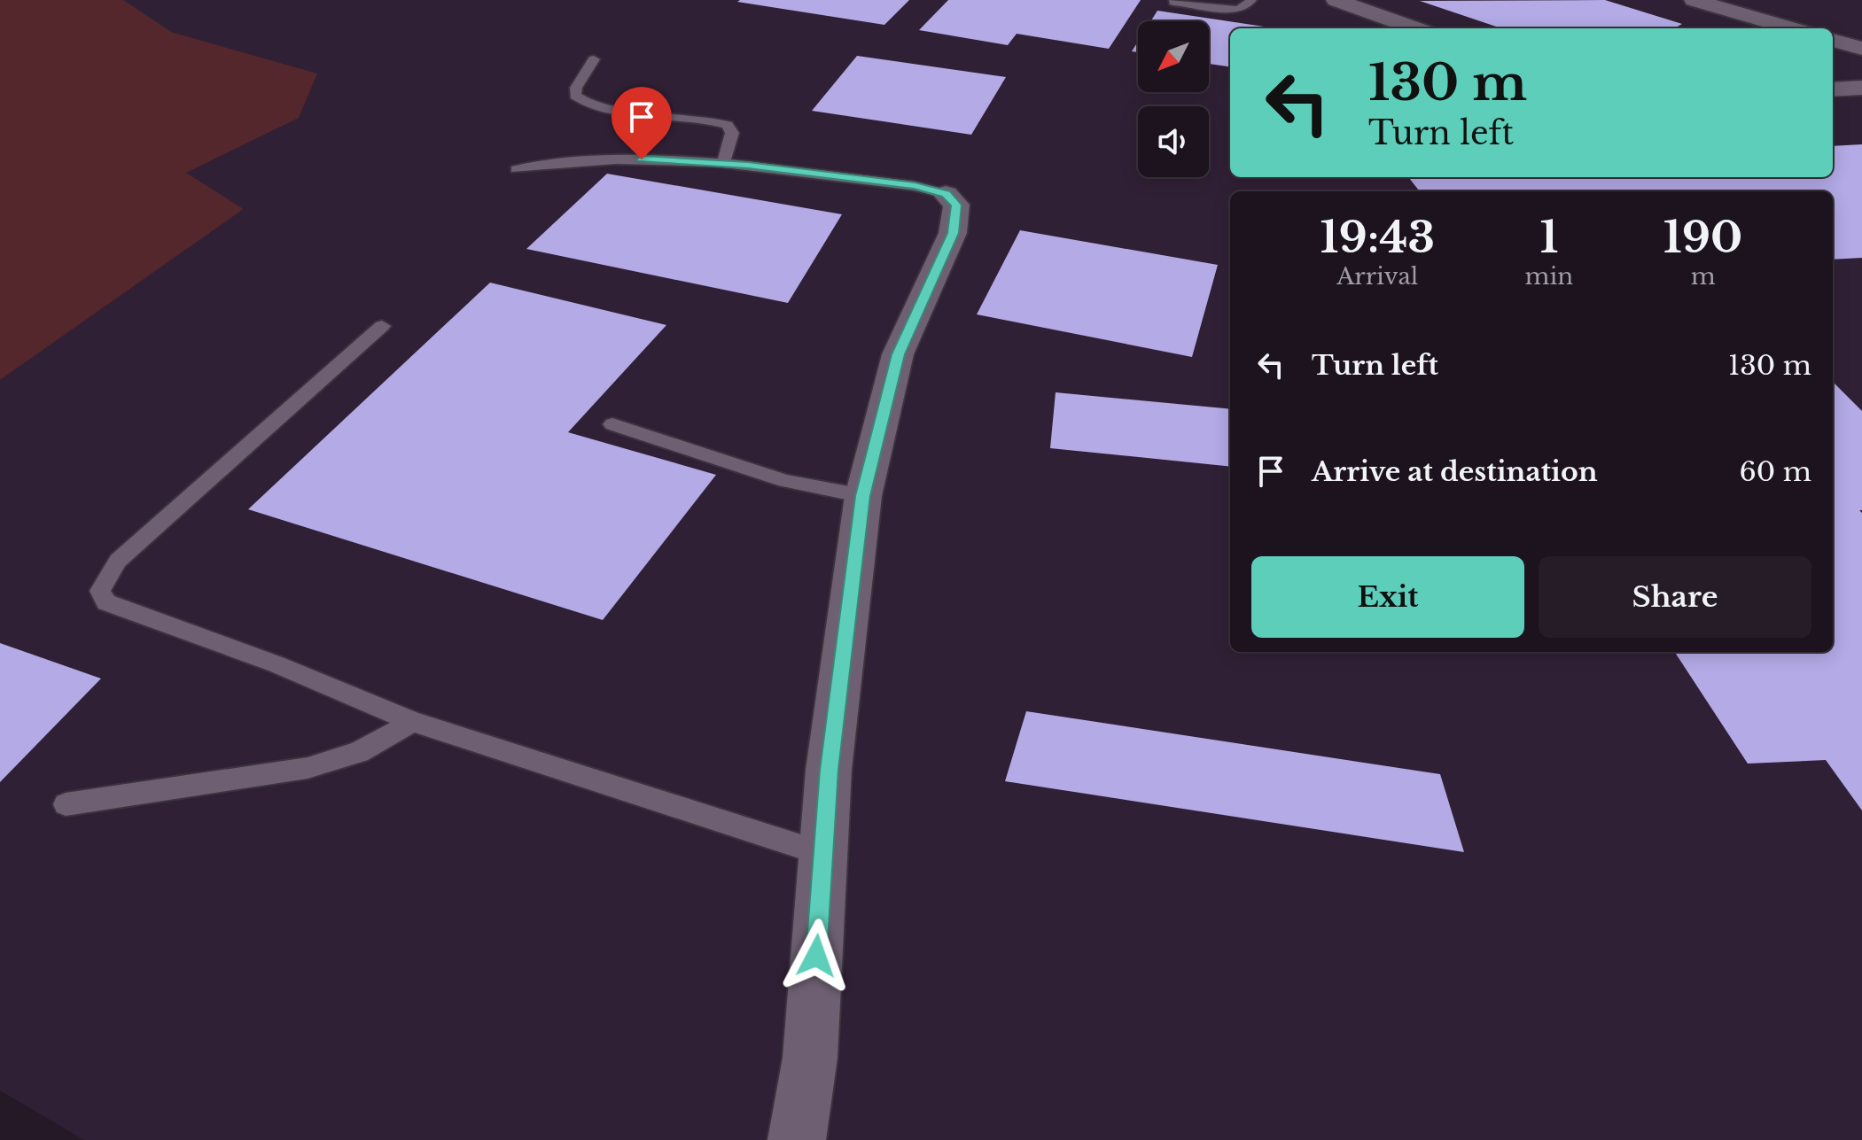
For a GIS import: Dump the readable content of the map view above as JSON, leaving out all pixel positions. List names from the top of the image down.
{
  "north": "bottom left",
  "page": {
    "turn": ["130 m", "Turn left"],
    "eta": [
      "19:43",
      "Arrival",
      "1",
      "min",
      "190",
      "m"
    ],
    "list": [
      {
        "name": "Turn left",
        "value": "130 m"
      },
      {
        "name": "Arrive at destination",
        "value": "60 m"
      }
    ],
    "buttons": ["Exit", "Share"]
  }
}
